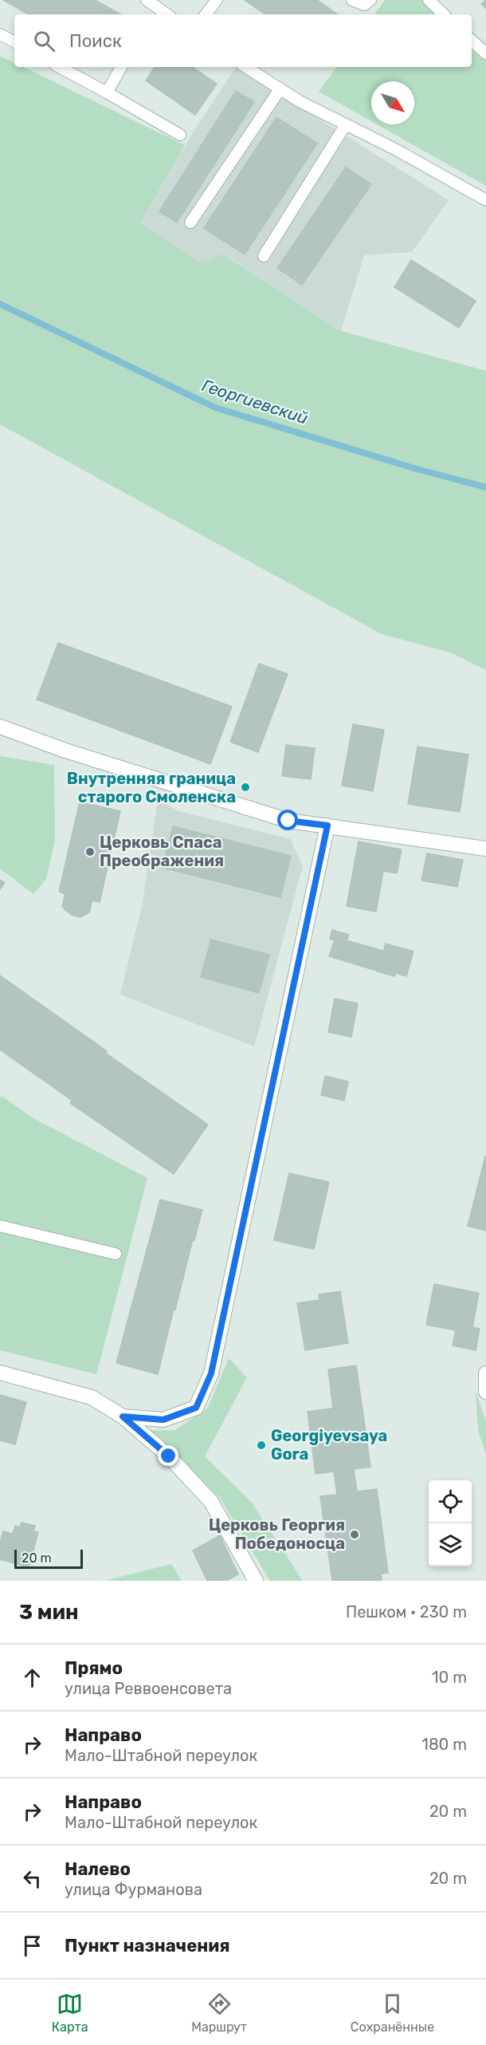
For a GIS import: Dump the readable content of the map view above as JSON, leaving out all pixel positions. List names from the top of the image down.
{
  "water": ["Георгиевский"],
  "places": [
    "Внутренняя граница старого Смоленска",
    "Церковь Спаса Преображения",
    "Georgiyevsaya Gora",
    "Церковь Георгия Победоносца"
  ],
  "scale_bar": "20 m",
  "north": "bottom right",
  "page": {
    "search": "Поиск",
    "scale": "20 m",
    "heading": ["3 мин", "Пешком · 230 m"],
    "list": [
      ["Прямо", "улица Реввоенсовета", "10 m"],
      ["Направо", "Мало-Штабной переулок", "180 m"],
      ["Направо", "Мало-Штабной переулок", "20 m"],
      ["Налево", "улица Фурманова", "20 m"],
      "Пункт назначения"
    ],
    "nav": ["Карта", "Маршрут", "Сохранённые"]
  }
}
